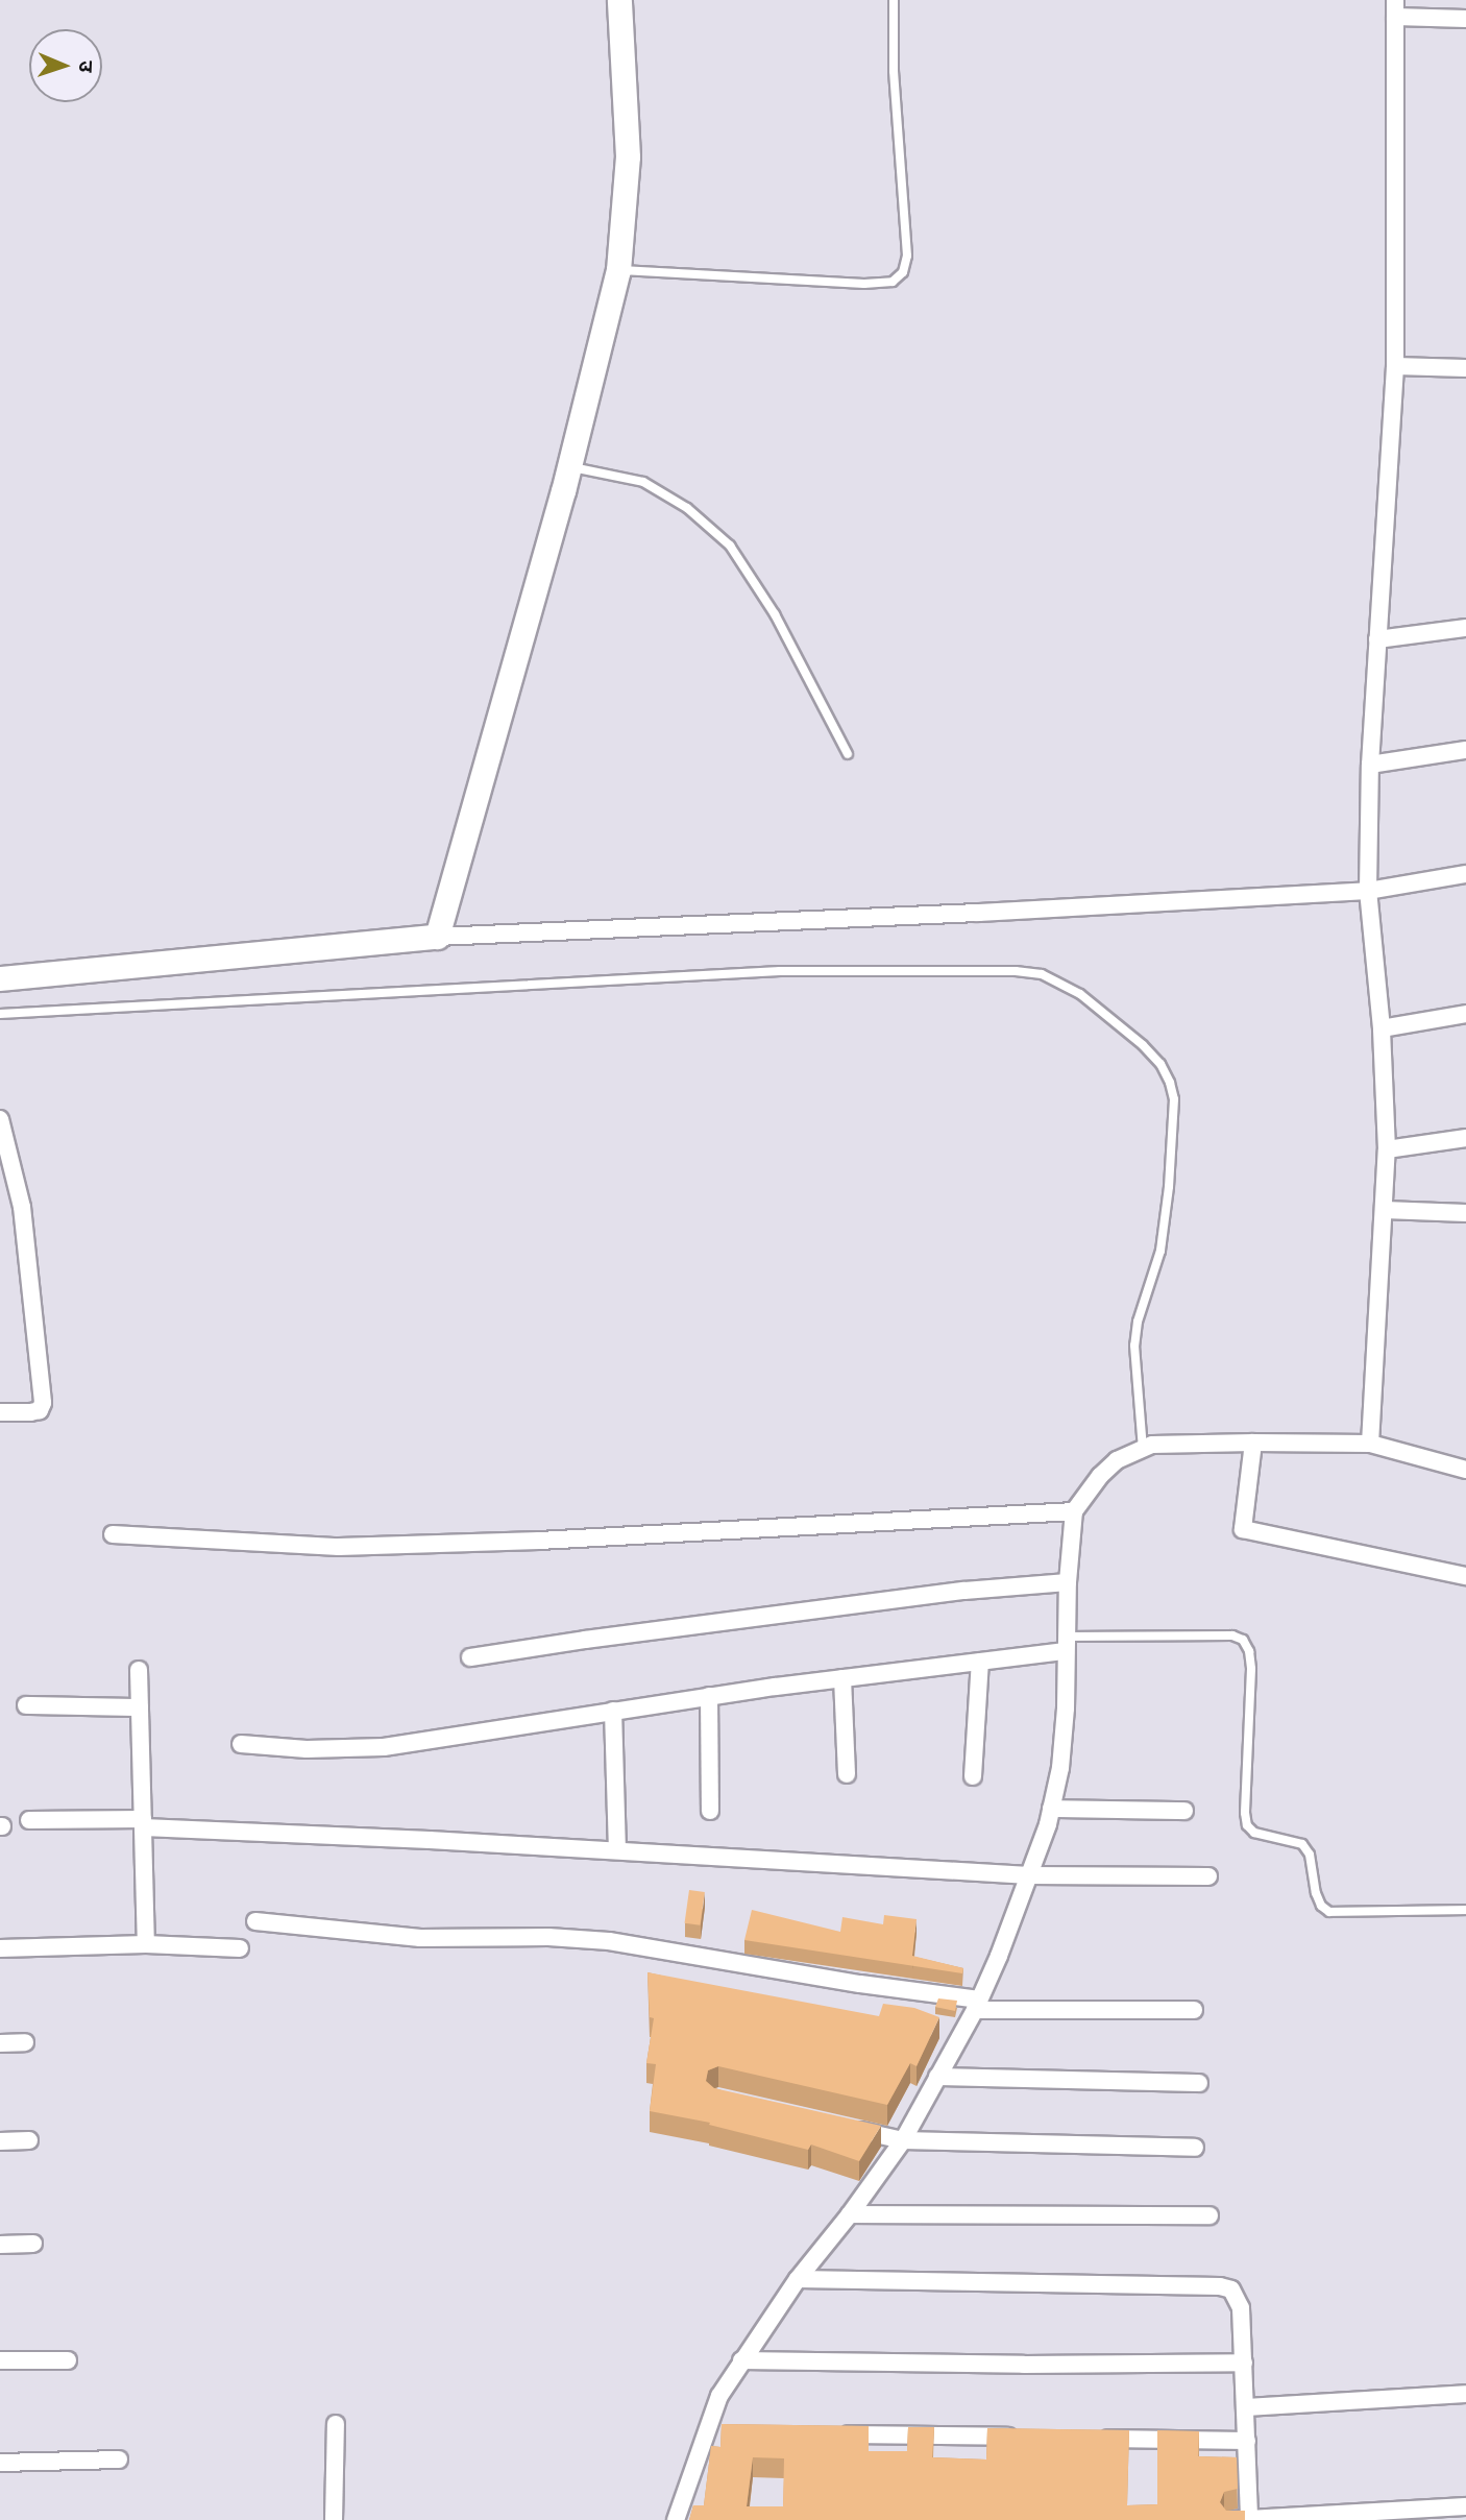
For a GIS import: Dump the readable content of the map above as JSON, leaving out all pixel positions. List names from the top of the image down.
{
  "north": "right"
}
